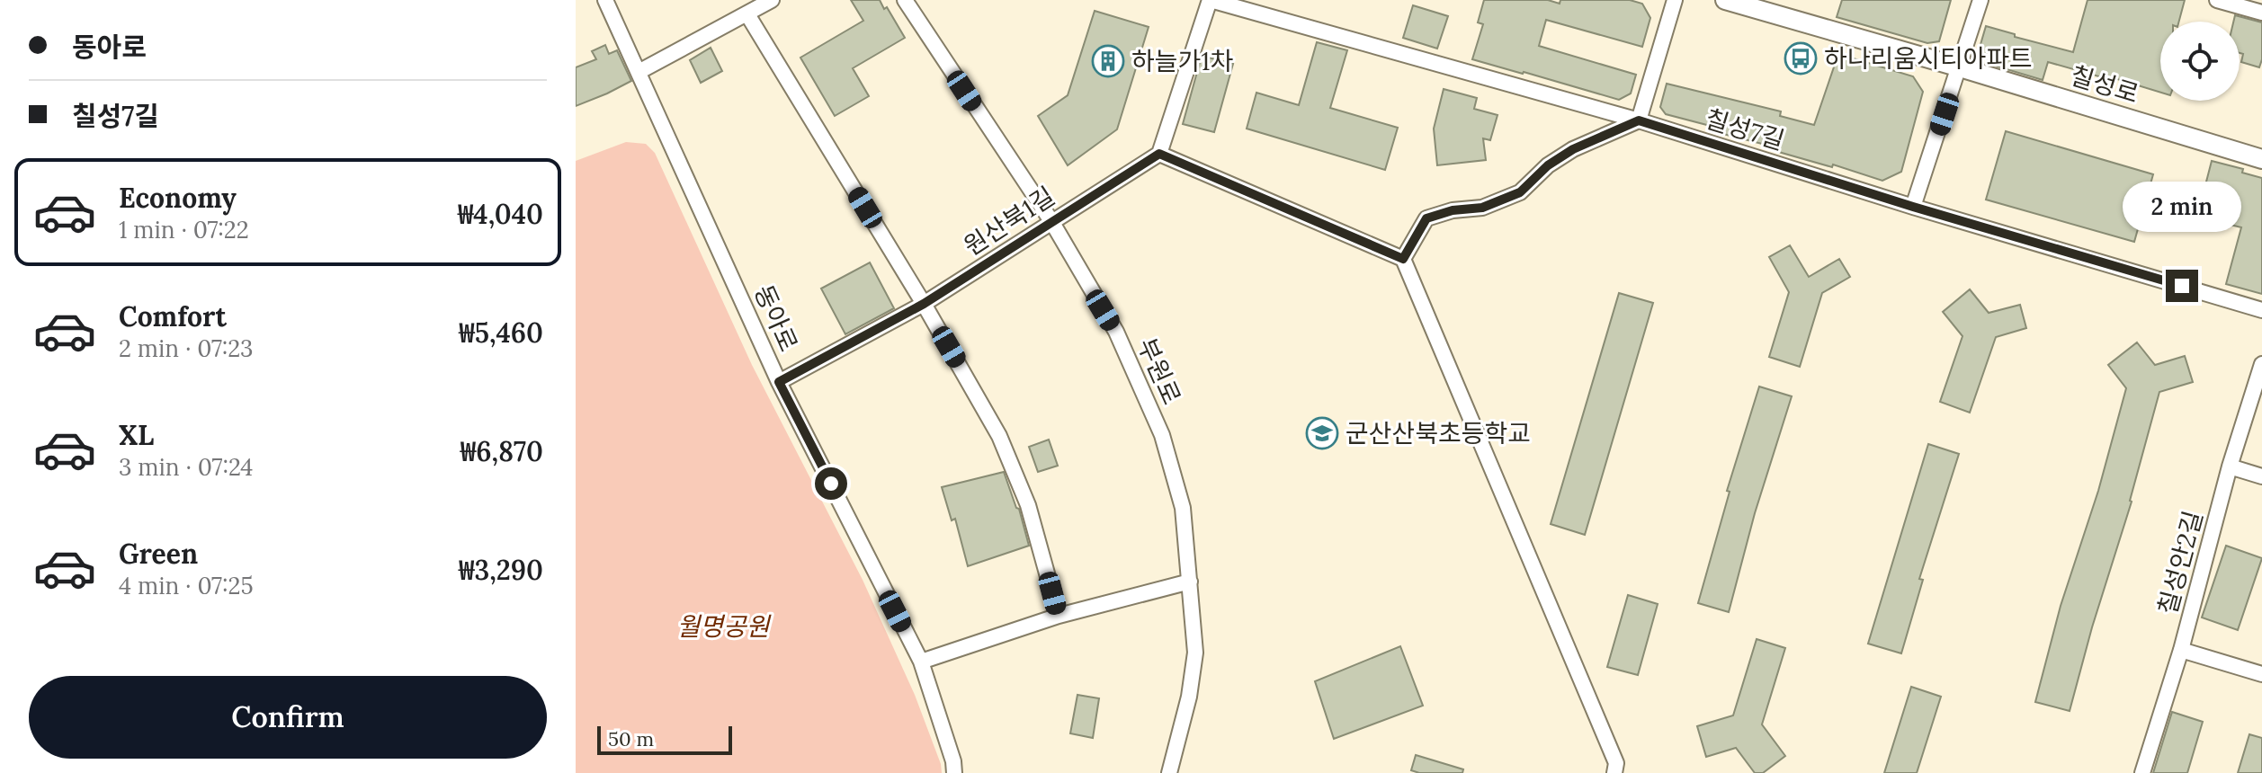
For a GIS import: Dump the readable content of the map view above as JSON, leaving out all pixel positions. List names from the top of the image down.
{
  "streets": {
    "street": [
      "칠성로",
      "칠성7길",
      "원산북1길",
      "동아로",
      "부원로",
      "칠성안2길"
    ]
  },
  "crossings": [
    ["원산북1길", "동아로"],
    ["원산북1길", "부원로"]
  ],
  "parks": ["월명공원"],
  "places": {
    "bus stop": ["하나리움시티아파트"],
    "building": ["하늘가1차"],
    "school or university": ["군산산북초등학교"]
  },
  "scale_bar": "50 m",
  "page": {
    "banner": ["동아로", "칠성7길"],
    "list": [
      {
        "name": "Economy",
        "note": "1 min · 07:22",
        "value": "₩4,040"
      },
      {
        "name": "Comfort",
        "note": "2 min · 07:23",
        "value": "₩5,460"
      },
      {
        "name": "XL",
        "note": "3 min · 07:24",
        "value": "₩6,870"
      },
      {
        "name": "Green",
        "note": "4 min · 07:25",
        "value": "₩3,290"
      }
    ],
    "bubble": "2 min",
    "buttons": "Confirm",
    "scale": "50 m"
  }
}
